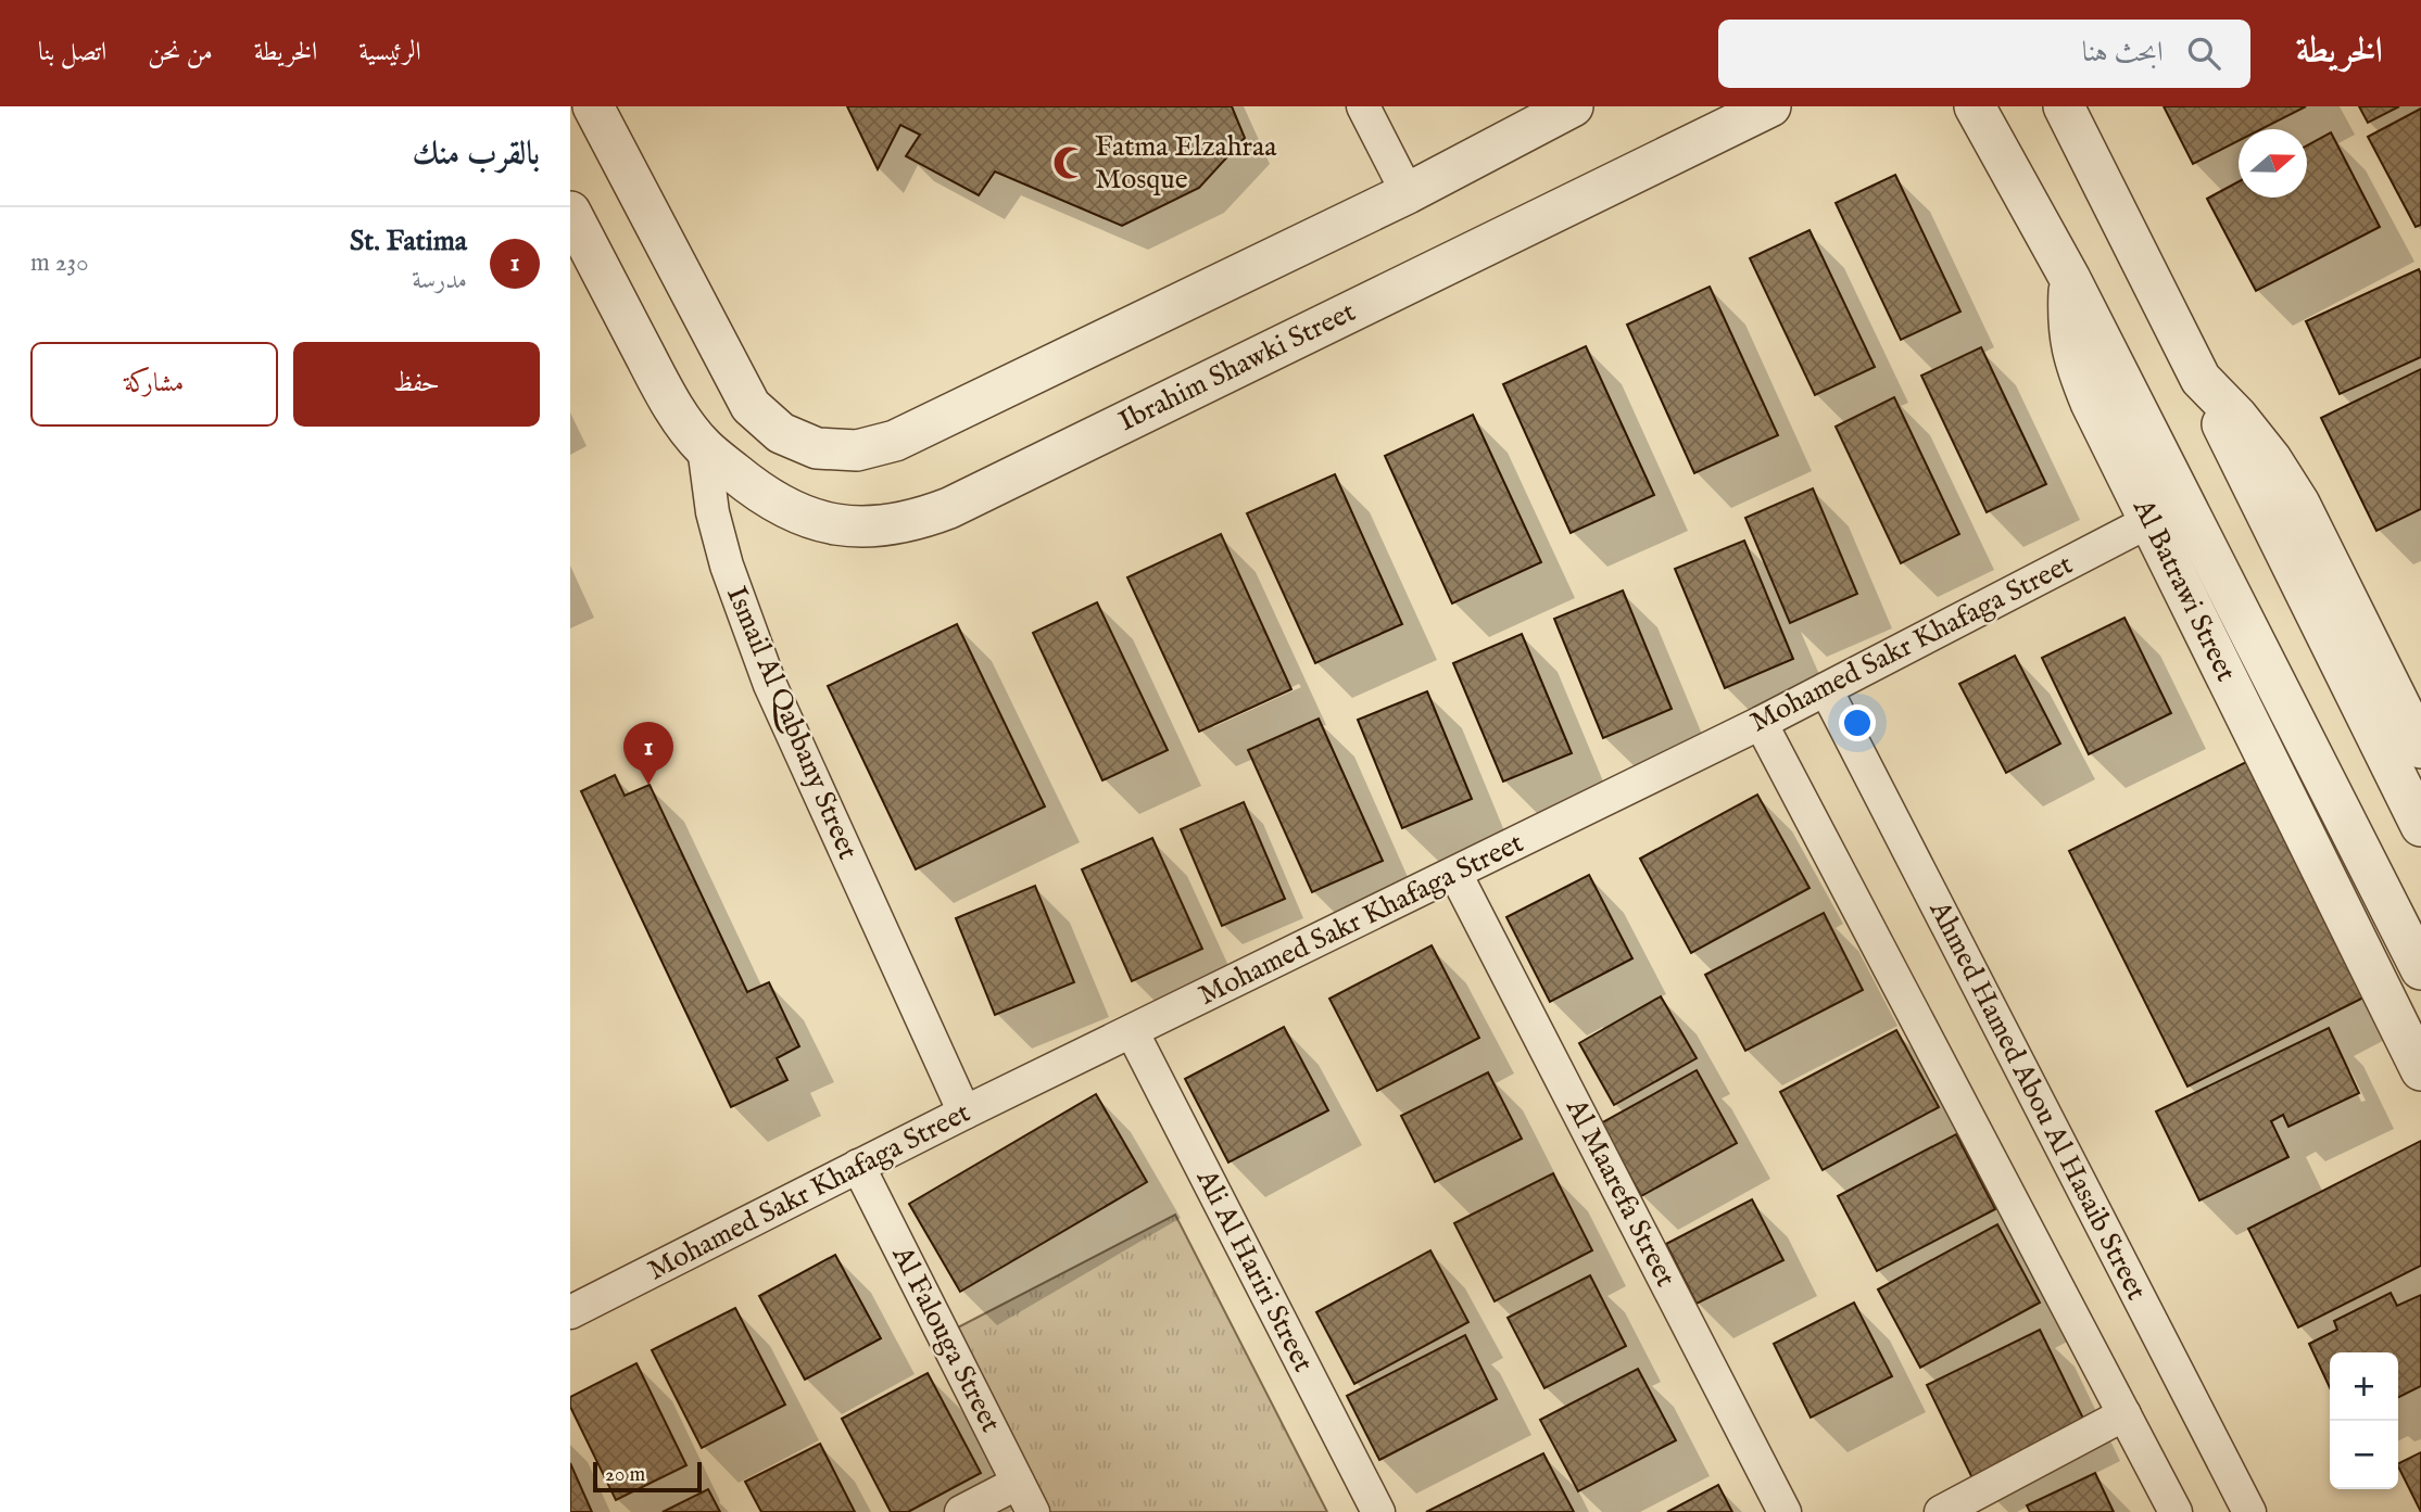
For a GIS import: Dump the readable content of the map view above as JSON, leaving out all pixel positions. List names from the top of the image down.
{
  "streets": {
    "street": [
      "Ibrahim Shawki Street",
      "Al Batrawi Street",
      "Mohamed Sakr Khafaga Street",
      "Ismail Al Qabbany Street",
      "Ahmed Hamed Abou Al Hasaib Street",
      "Al Maarefa Street",
      "Ali Al Hariri Street",
      "Al Falouga Street"
    ]
  },
  "crossings": [
    ["Ibrahim Shawki Street", "Ismail Al Qabbany Street"],
    ["Al Batrawi Street", "Mohamed Sakr Khafaga Street"],
    ["Mohamed Sakr Khafaga Street", "Ismail Al Qabbany Street"],
    ["Mohamed Sakr Khafaga Street", "Ahmed Hamed Abou Al Hasaib Street"],
    ["Mohamed Sakr Khafaga Street", "Al Maarefa Street"],
    ["Mohamed Sakr Khafaga Street", "Ali Al Hariri Street"],
    ["Mohamed Sakr Khafaga Street", "Al Falouga Street"]
  ],
  "places": {
    "mosque": ["Fatma Elzahraa Mosque"]
  },
  "scale_bar": "20 m",
  "north": "right",
  "page": {
    "header": "الخريطة",
    "search": "ابحث هنا",
    "nav": [
      "الرئيسية",
      "الخريطة",
      "من نحن",
      "اتصل بنا"
    ],
    "heading": "بالقرب منك",
    "list": [
      {
        "mark": "1",
        "name": "St. Fatima",
        "note": "مدرسة",
        "value": "230 m"
      }
    ],
    "buttons": ["حفظ", "مشاركة"],
    "pins": "1",
    "map_buttons": ["+", "−"],
    "scale": "20 m"
  }
}
